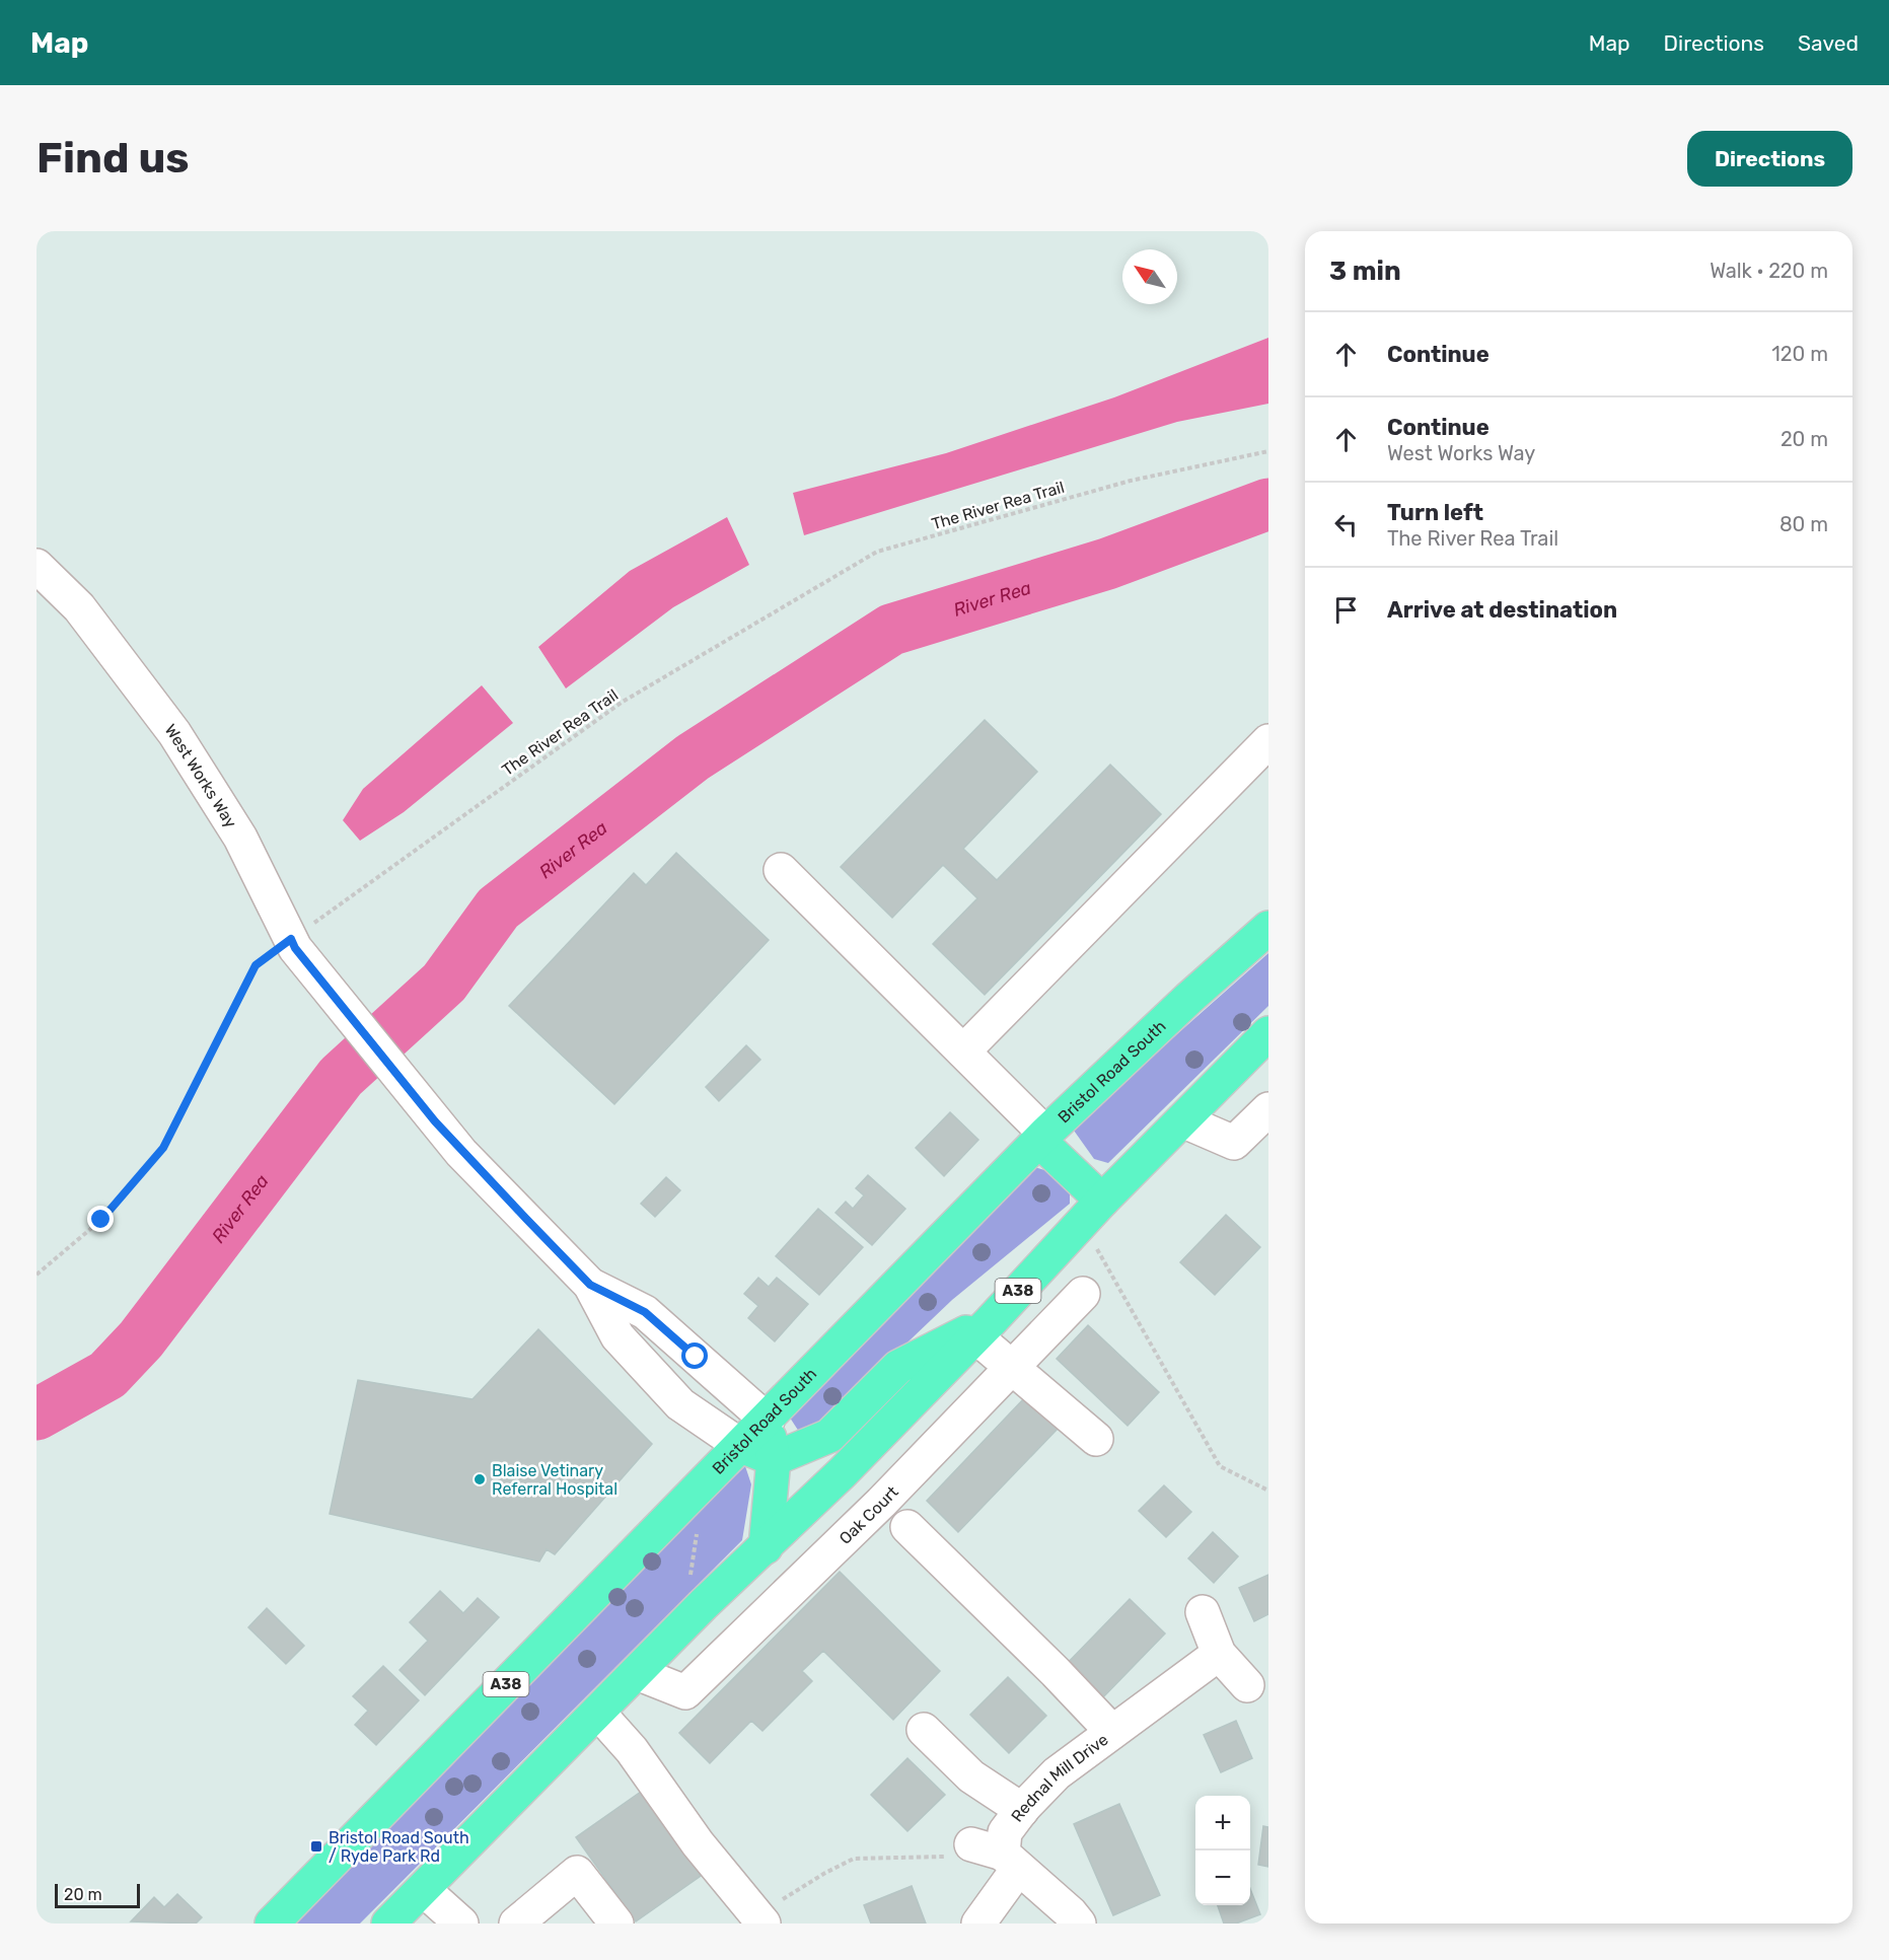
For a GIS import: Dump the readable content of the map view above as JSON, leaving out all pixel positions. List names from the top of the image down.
{
  "streets": {
    "highway": ["Bristol Road South", "A38"],
    "street": ["West Works Way", "Oak Court", "Rednal Mill Drive"],
    "path": ["The River Rea Trail"]
  },
  "crossings": [
    ["The River Rea Trail", "West Works Way"],
    ["A38", "Oak Court"]
  ],
  "water": ["River Rea"],
  "places": {
    "other": ["Blaise Vetinary Referral Hospital"],
    "transit": ["Bristol Road South / Ryde Park Rd"]
  },
  "scale_bar": "20 m",
  "north": "top left",
  "page": {
    "header": "Map",
    "nav": ["Map", "Directions", "Saved"],
    "buttons": "Directions",
    "title": "Find us",
    "heading": ["3 min", "Walk · 220 m"],
    "list": [
      ["Continue", "120 m"],
      ["Continue", "West Works Way", "20 m"],
      ["Turn left", "The River Rea Trail", "80 m"],
      "Arrive at destination"
    ],
    "map_buttons": ["+", "−"],
    "scale": "20 m"
  }
}
